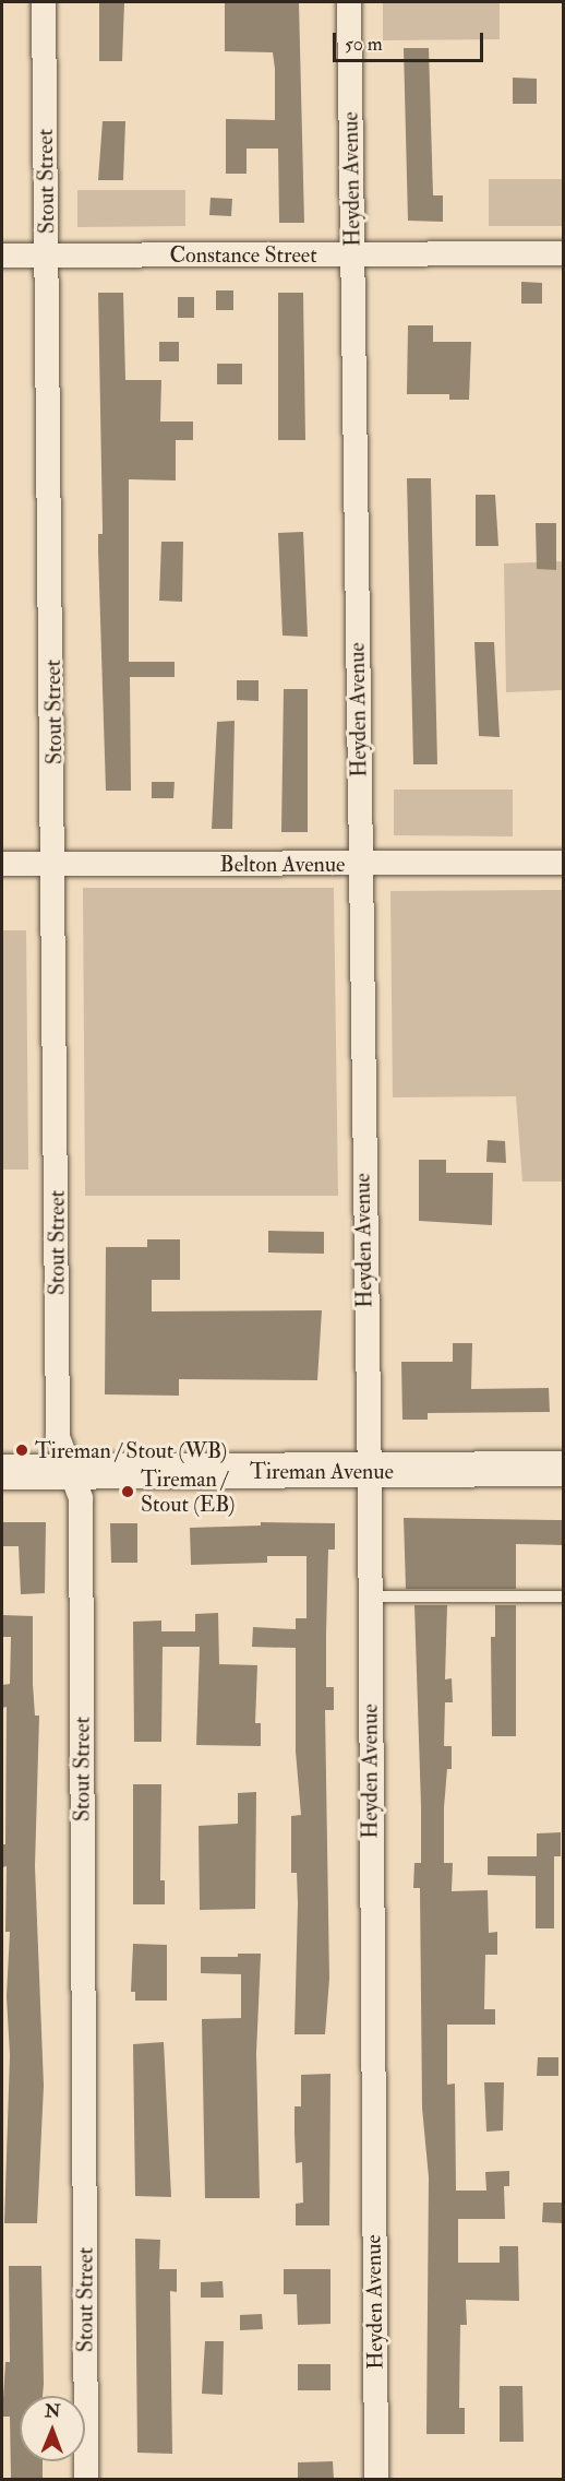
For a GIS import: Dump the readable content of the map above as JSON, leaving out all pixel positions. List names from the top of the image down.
{
  "streets": {
    "street": [
      "Heyden Avenue",
      "Stout Street",
      "Constance Street",
      "Belton Avenue",
      "Tireman Avenue"
    ]
  },
  "crossings": [
    ["Heyden Avenue", "Constance Street"],
    ["Heyden Avenue", "Belton Avenue"],
    ["Heyden Avenue", "Tireman Avenue"],
    ["Stout Street", "Constance Street"],
    ["Stout Street", "Belton Avenue"],
    ["Stout Street", "Tireman Avenue"]
  ],
  "places": ["Tireman / Stout (WB)", "Tireman / Stout (EB)"],
  "scale_bar": "50 m",
  "north": "top"
}
